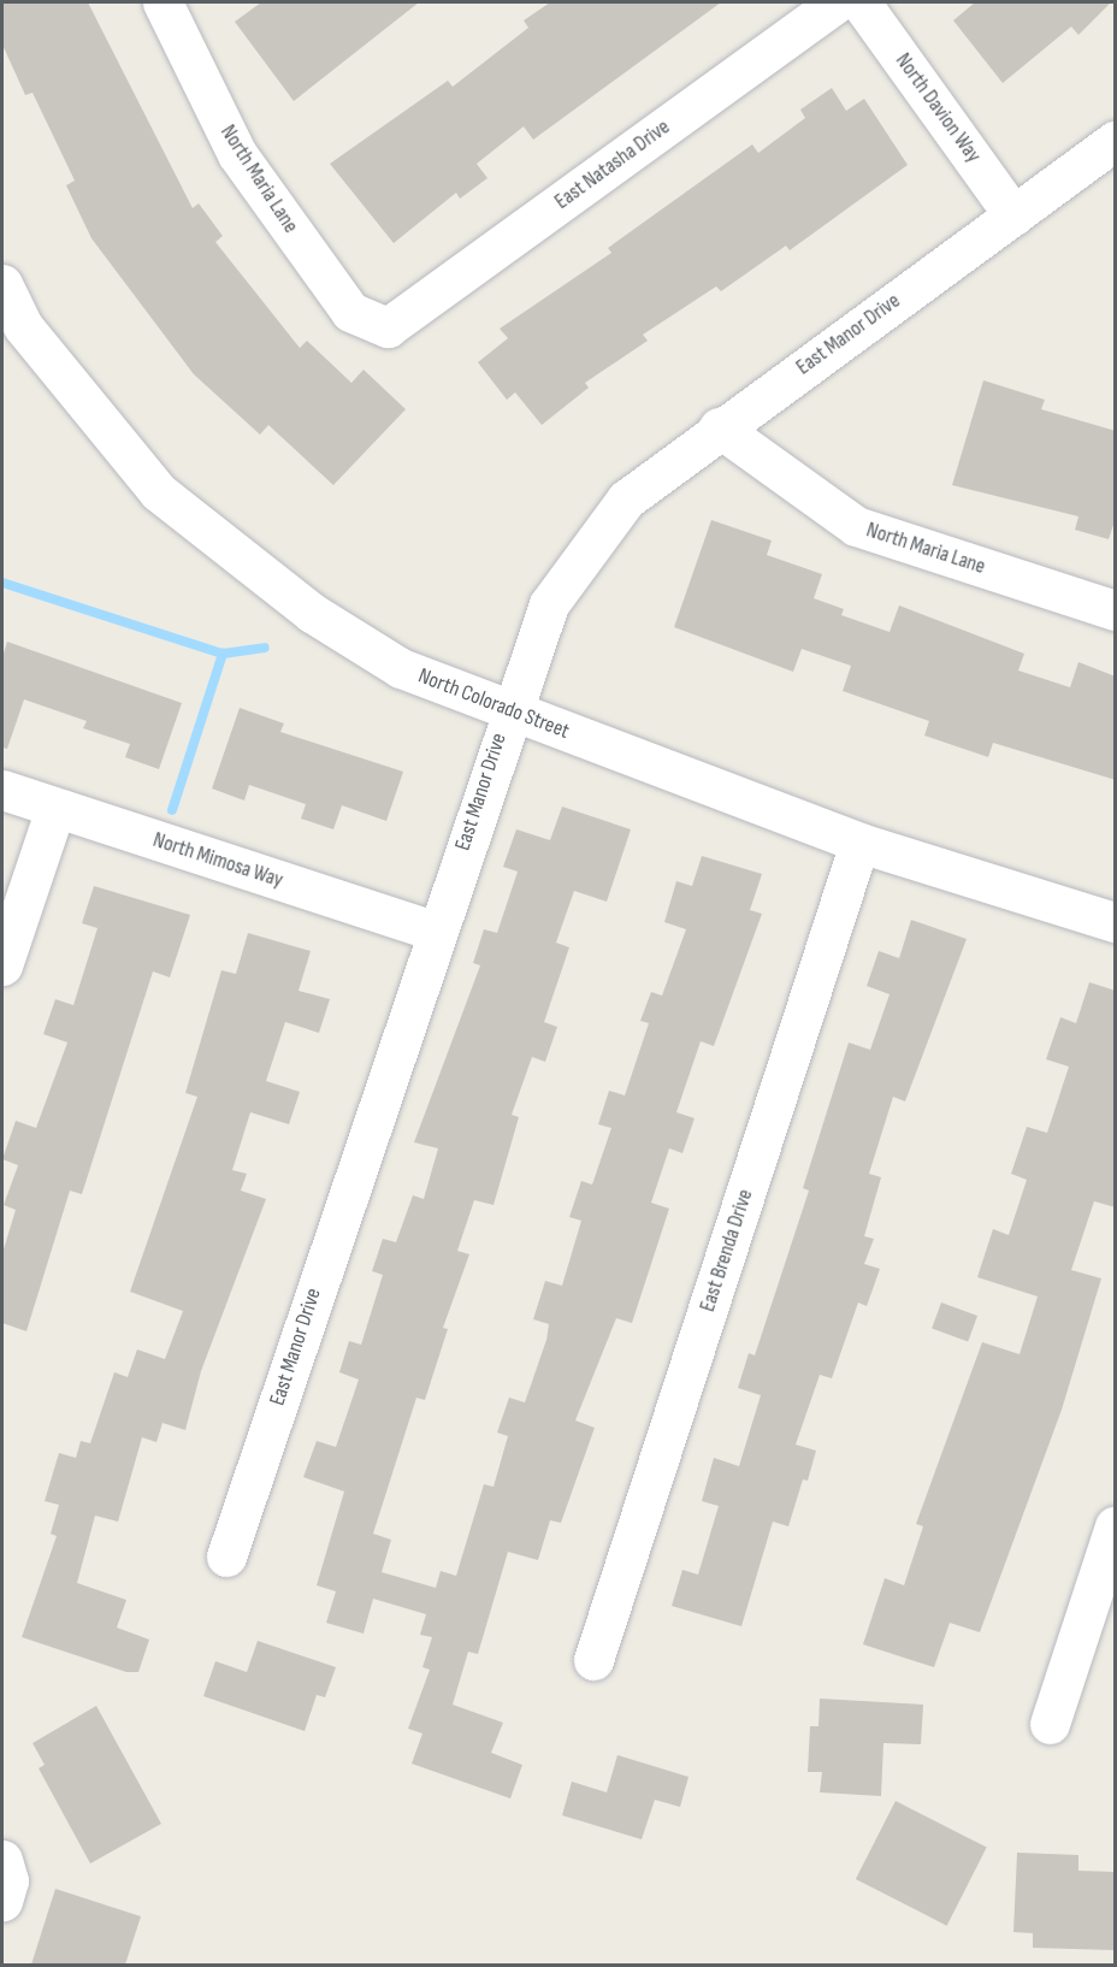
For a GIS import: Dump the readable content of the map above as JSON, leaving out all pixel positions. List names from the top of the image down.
{
  "streets": {
    "street": [
      "North Davion Way",
      "East Natasha Drive",
      "North Maria Lane",
      "East Manor Drive",
      "North Colorado Street",
      "North Mimosa Way",
      "East Brenda Drive"
    ]
  },
  "crossings": [
    ["North Davion Way", "East Manor Drive"],
    ["East Natasha Drive", "North Maria Lane"],
    ["North Maria Lane", "East Manor Drive"],
    ["East Manor Drive", "North Colorado Street"],
    ["East Manor Drive", "North Mimosa Way"],
    ["North Colorado Street", "East Brenda Drive"]
  ]
}
